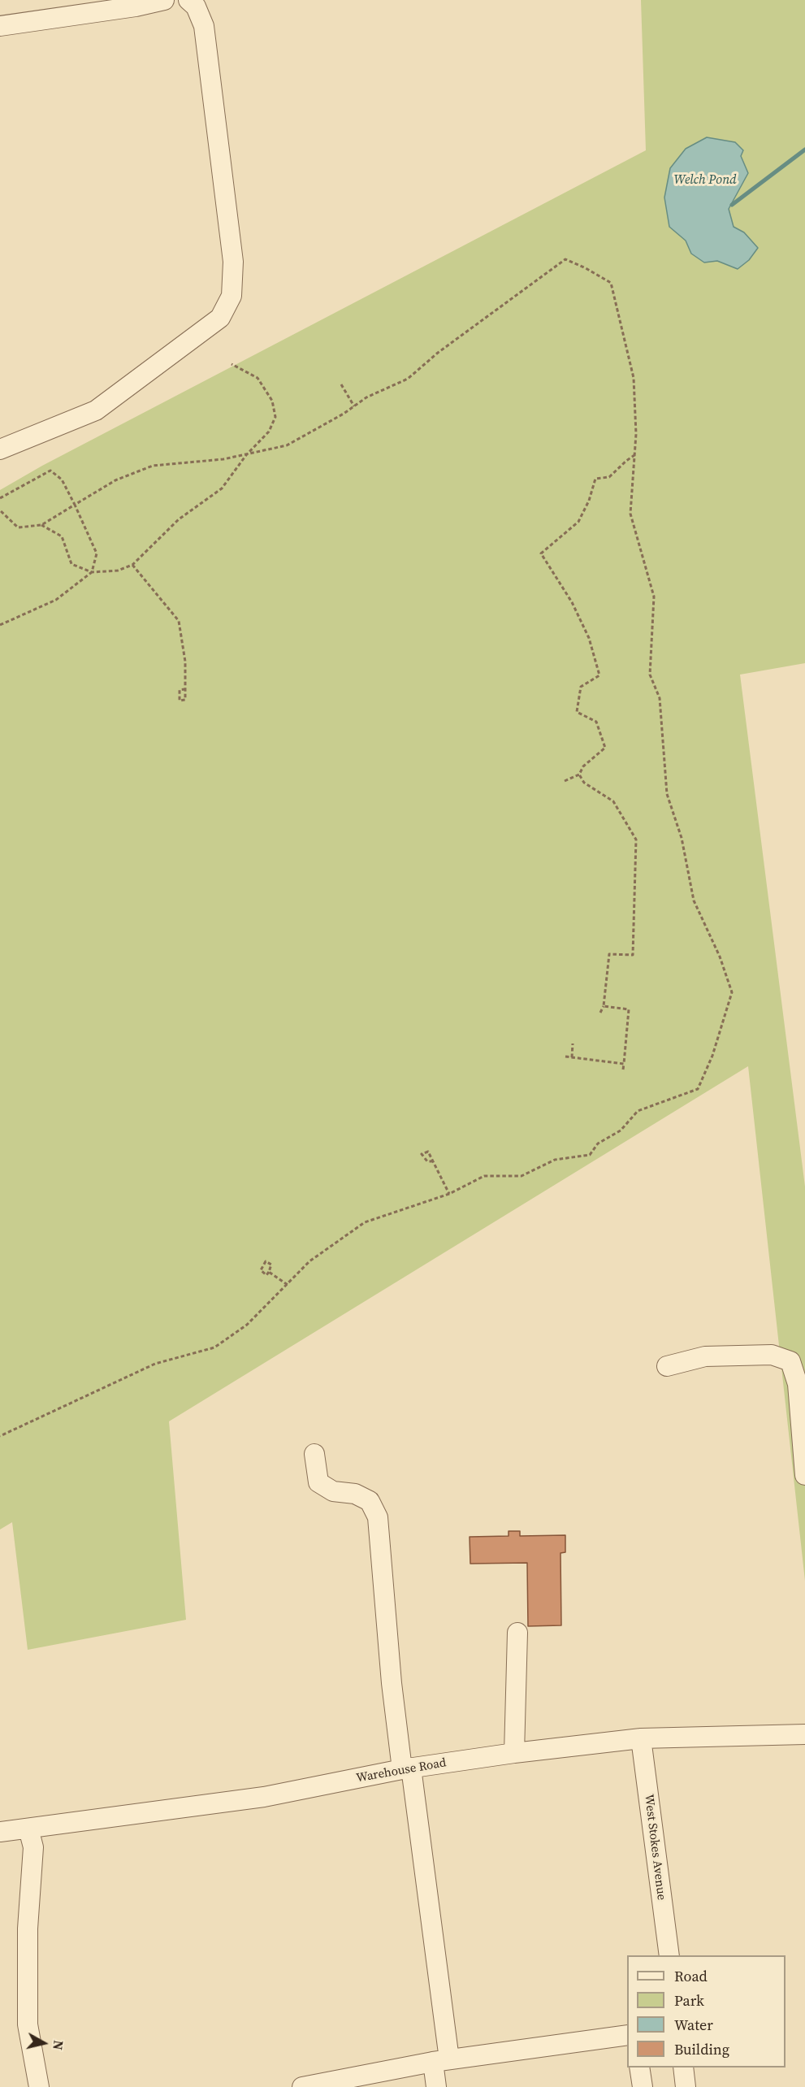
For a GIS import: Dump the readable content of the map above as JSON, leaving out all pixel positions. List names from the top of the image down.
{
  "streets": {
    "street": ["Warehouse Road", "West Stokes Avenue"]
  },
  "crossings": [
    ["Warehouse Road", "West Stokes Avenue"]
  ],
  "water": ["Welch Pond"],
  "legend": [
    "Road",
    "Park",
    "Water",
    "Building"
  ],
  "north": "right"
}
